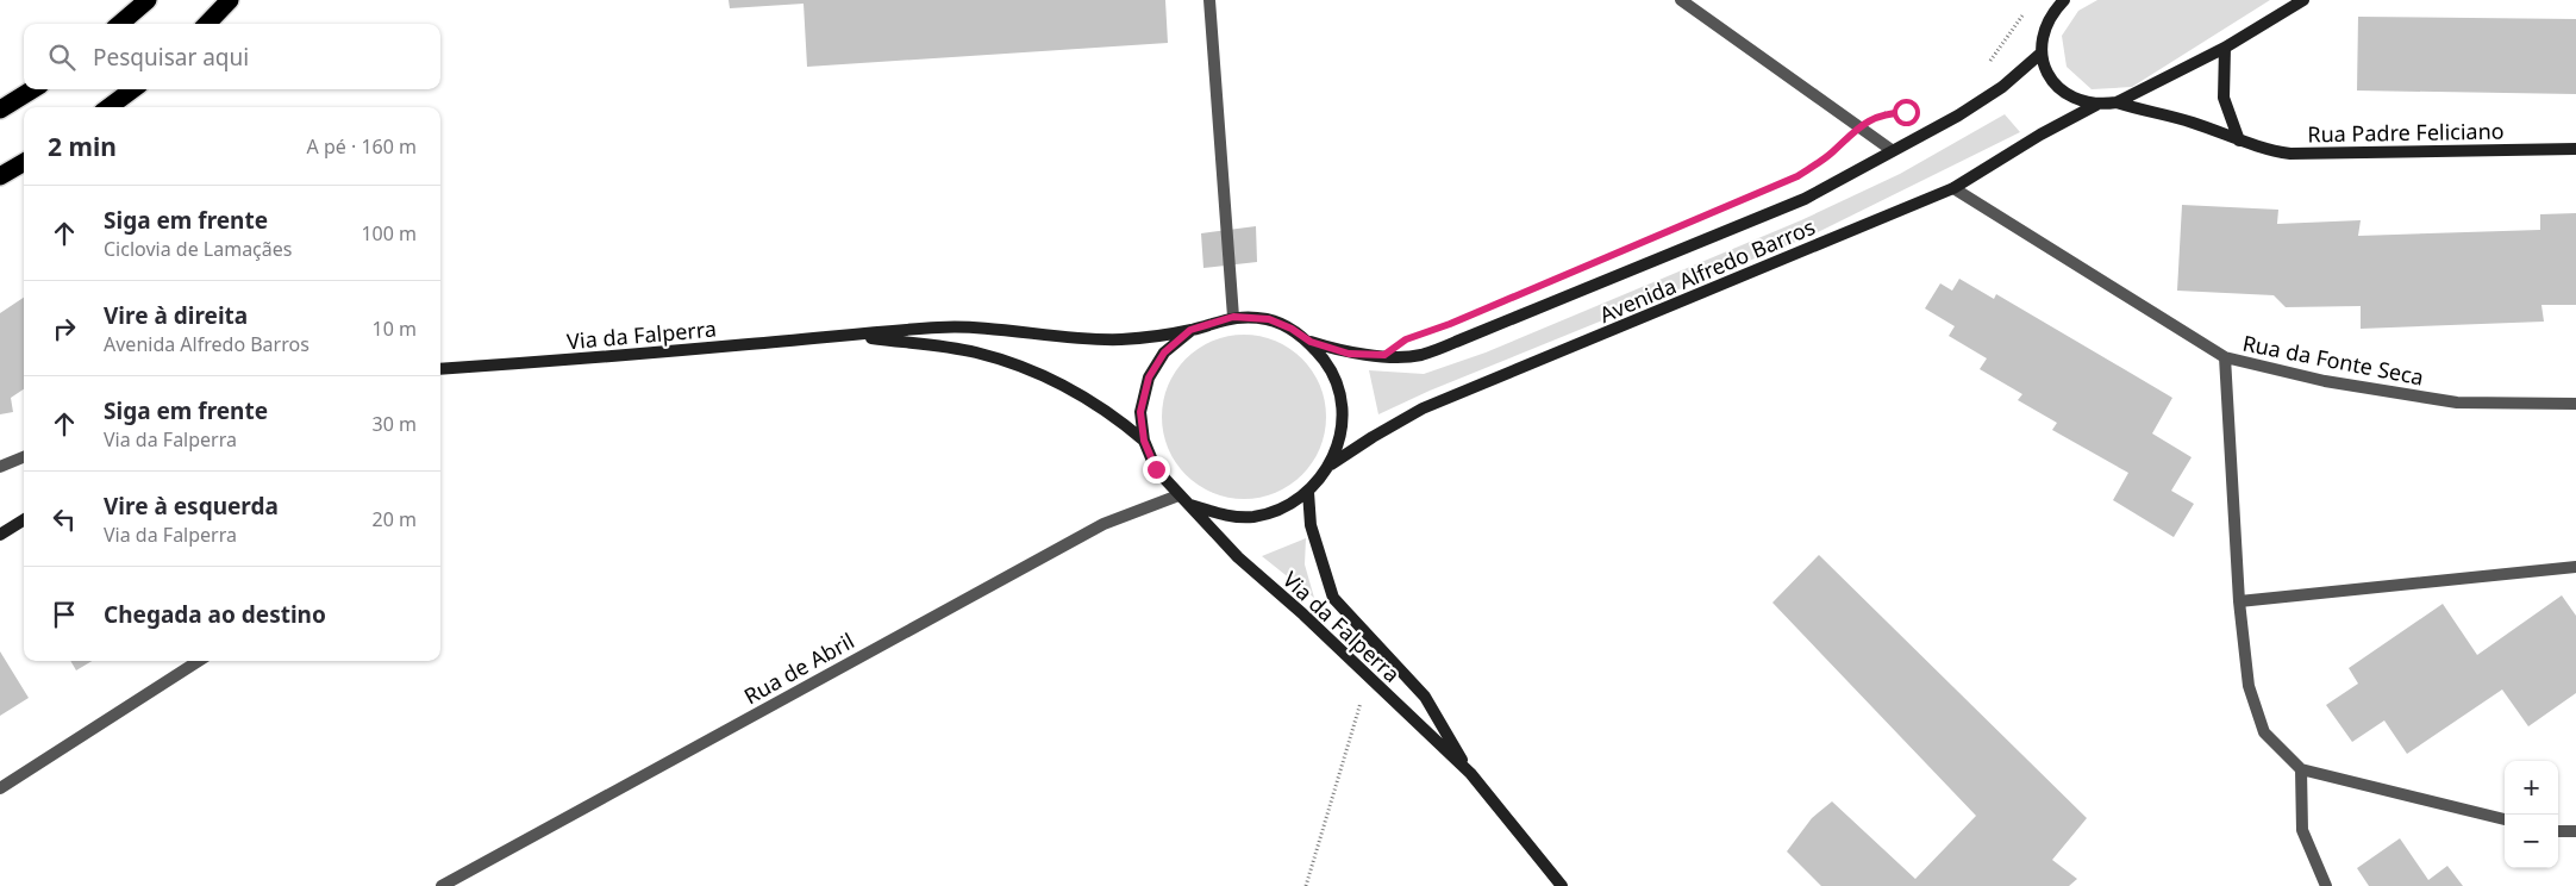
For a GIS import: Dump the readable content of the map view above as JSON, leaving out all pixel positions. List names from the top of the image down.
{
  "streets": {
    "main road": ["Rua Padre Feliciano", "Avenida Alfredo Barros", "Via da Falperra"],
    "street": ["Rua da Fonte Seca", "Rua de Abril"]
  },
  "crossings": [
    ["Rua Padre Feliciano", "Avenida Alfredo Barros"],
    ["Avenida Alfredo Barros", "Via da Falperra"],
    ["Avenida Alfredo Barros", "Rua da Fonte Seca"],
    ["Avenida Alfredo Barros", "Rua de Abril"],
    ["Via da Falperra", "Rua de Abril"]
  ],
  "page": {
    "search": "Pesquisar aqui",
    "heading": ["2 min", "A pé · 160 m"],
    "list": [
      ["Siga em frente", "Ciclovia de Lamaçães", "100 m"],
      ["Vire à direita", "Avenida Alfredo Barros", "10 m"],
      ["Siga em frente", "Via da Falperra", "30 m"],
      ["Vire à esquerda", "Via da Falperra", "20 m"],
      "Chegada ao destino"
    ],
    "map_buttons": ["+", "−"]
  }
}
